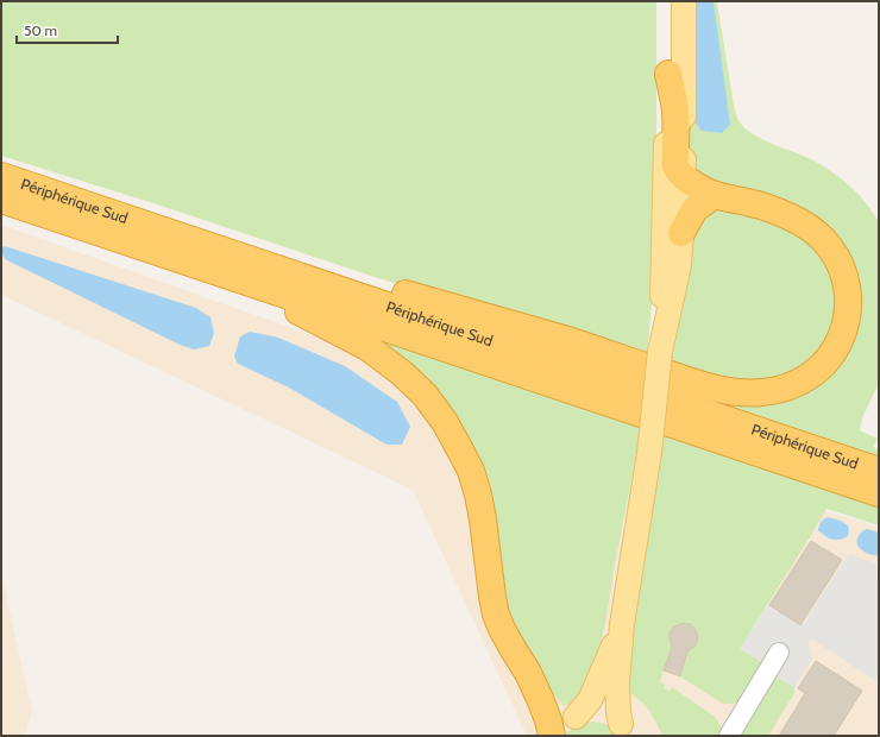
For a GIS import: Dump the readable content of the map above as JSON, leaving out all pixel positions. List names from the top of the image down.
{
  "streets": {
    "highway": ["Périphérique Sud"]
  },
  "scale_bar": "50 m"
}
